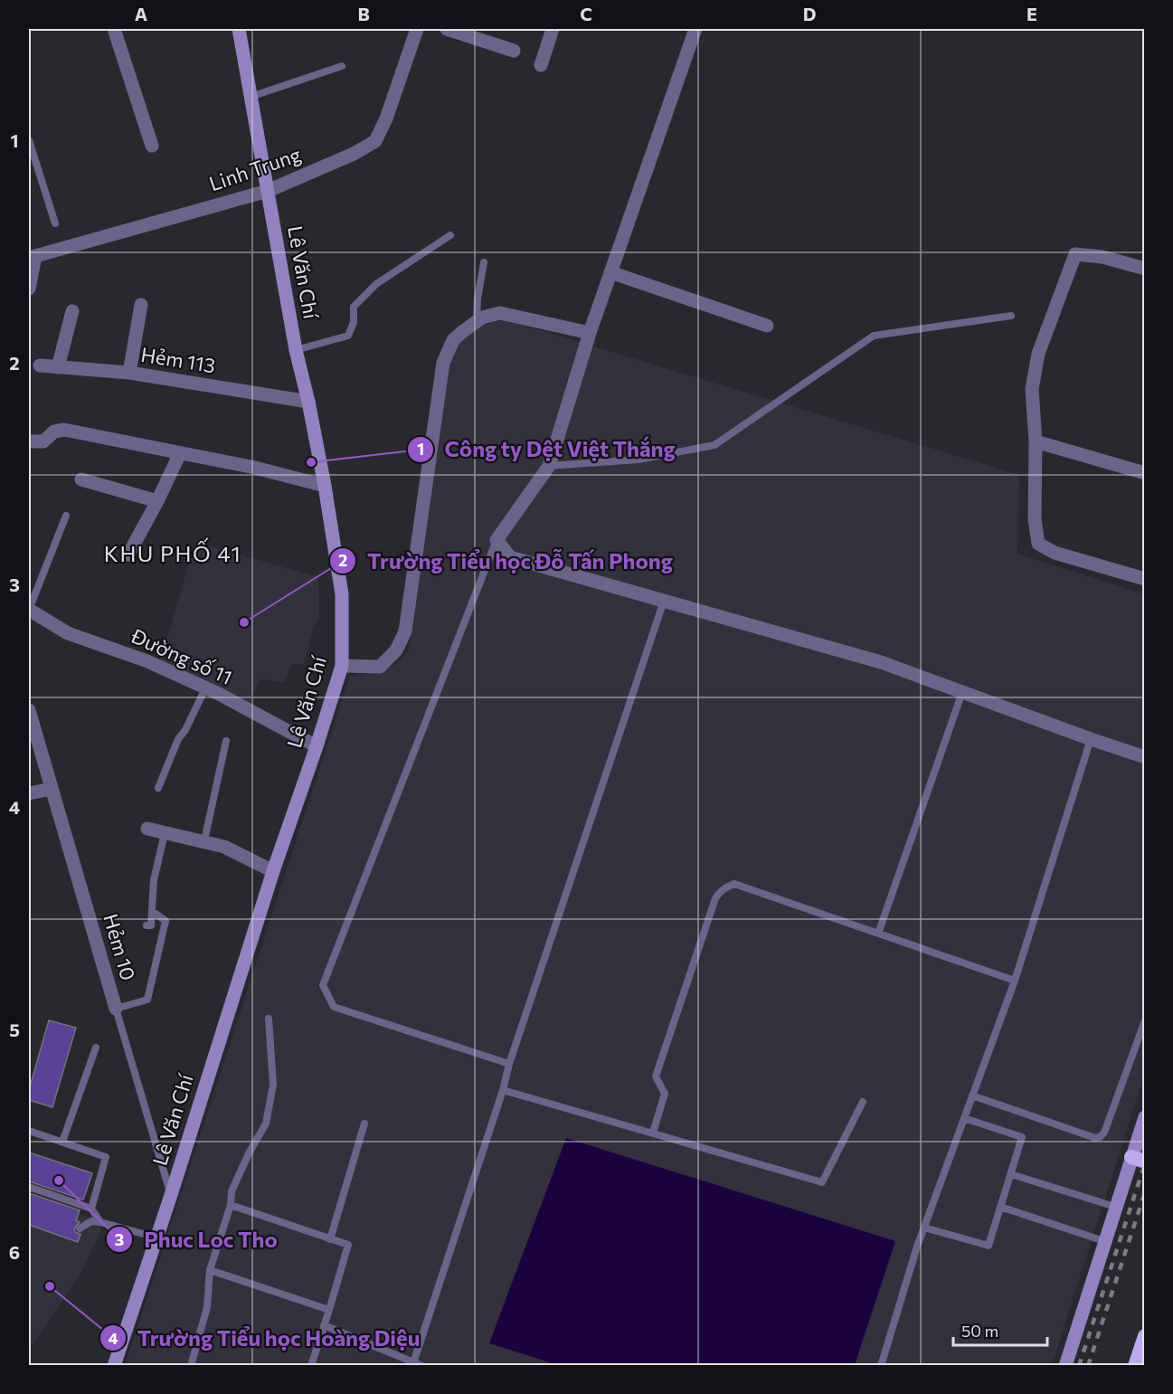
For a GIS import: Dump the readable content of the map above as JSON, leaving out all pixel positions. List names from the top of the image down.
{
  "streets": {
    "main road": ["Lê Văn Chí"],
    "street": [
      "Linh Trung",
      "Hẻm 113",
      "Đường số 11",
      "Hẻm 10"
    ]
  },
  "crossings": [
    ["Linh Trung", "Lê Văn Chí"],
    ["Lê Văn Chí", "Hẻm 113"],
    ["Lê Văn Chí", "Đường số 11"],
    ["Lê Văn Chí", "Hẻm 10"]
  ],
  "districts": ["KHU PHỐ 41"],
  "places": [
    "Công ty Dệt Việt Thắng",
    "Trường Tiểu học Đỗ Tấn Phong",
    "Phuc Loc Tho",
    "Trường Tiểu học Hoàng Diệu"
  ],
  "scale_bar": "50 m",
  "grid": {
    "columns": [
      "A",
      "B",
      "C",
      "D",
      "E"
    ],
    "rows": [
      "1",
      "2",
      "3",
      "4",
      "5",
      "6"
    ]
  }
}
